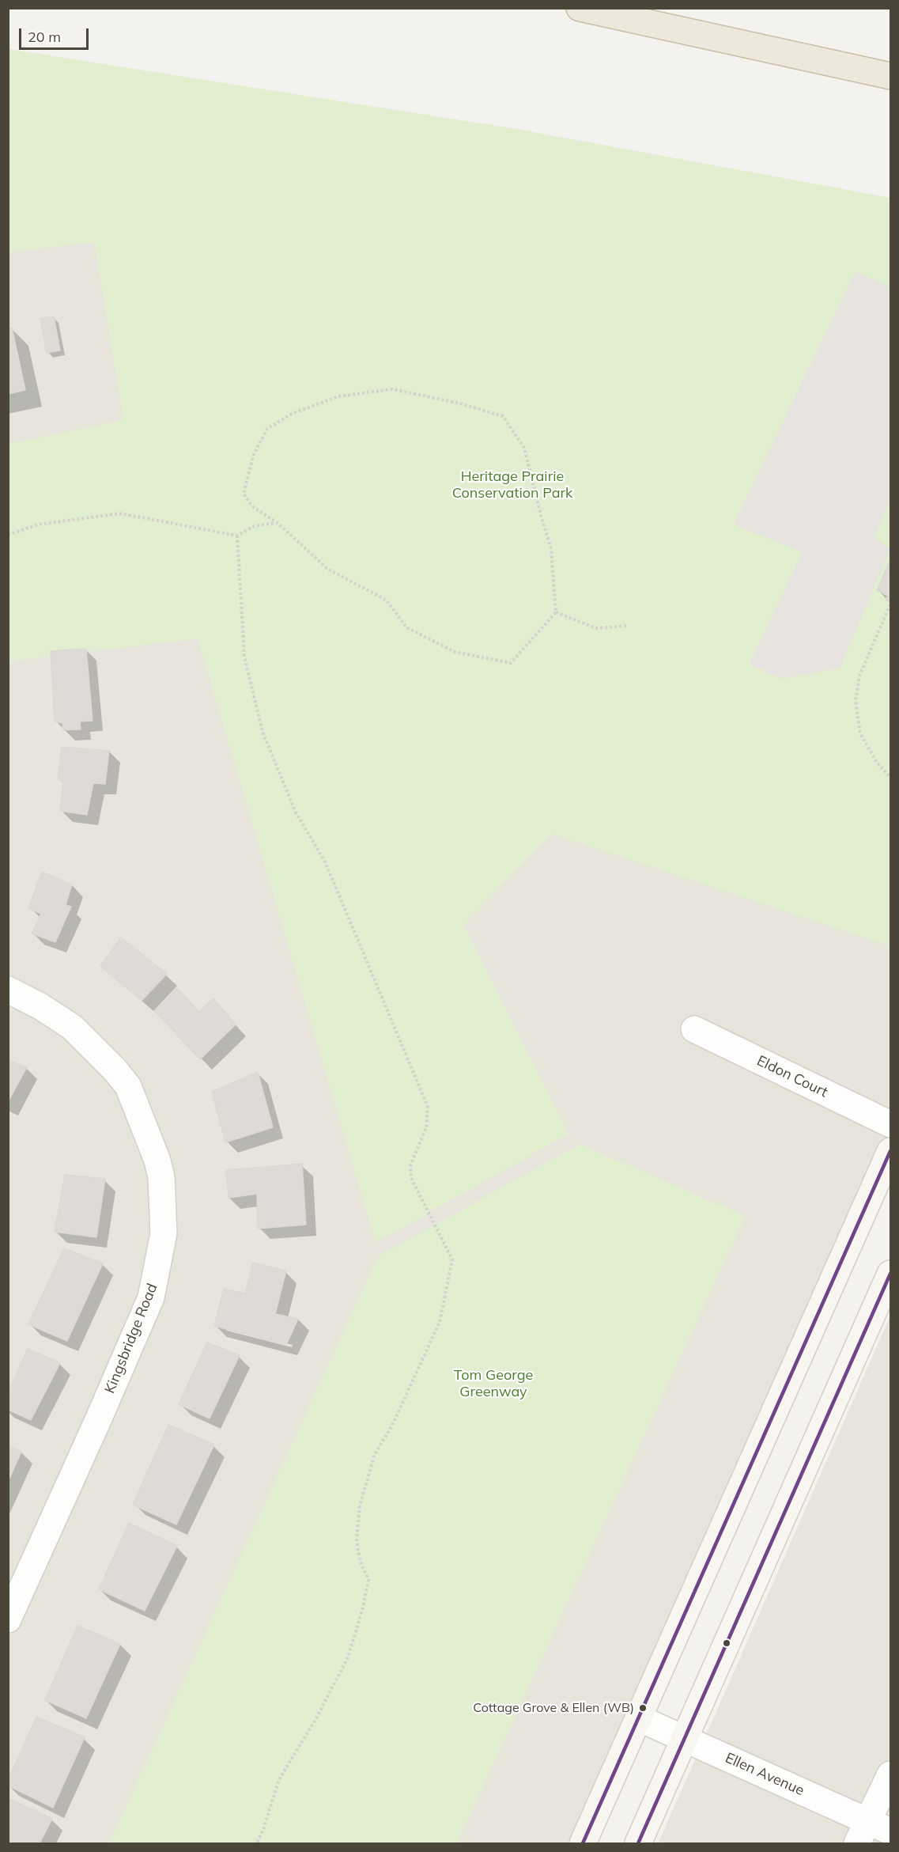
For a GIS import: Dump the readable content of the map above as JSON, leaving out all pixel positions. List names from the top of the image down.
{
  "streets": {
    "street": ["Eldon Court", "Kingsbridge Road", "Ellen Avenue"]
  },
  "parks": ["Heritage Prairie Conservation Park", "Tom George Greenway"],
  "places": ["Cottage Grove & Ellen (WB)"],
  "scale_bar": "20 m"
}
